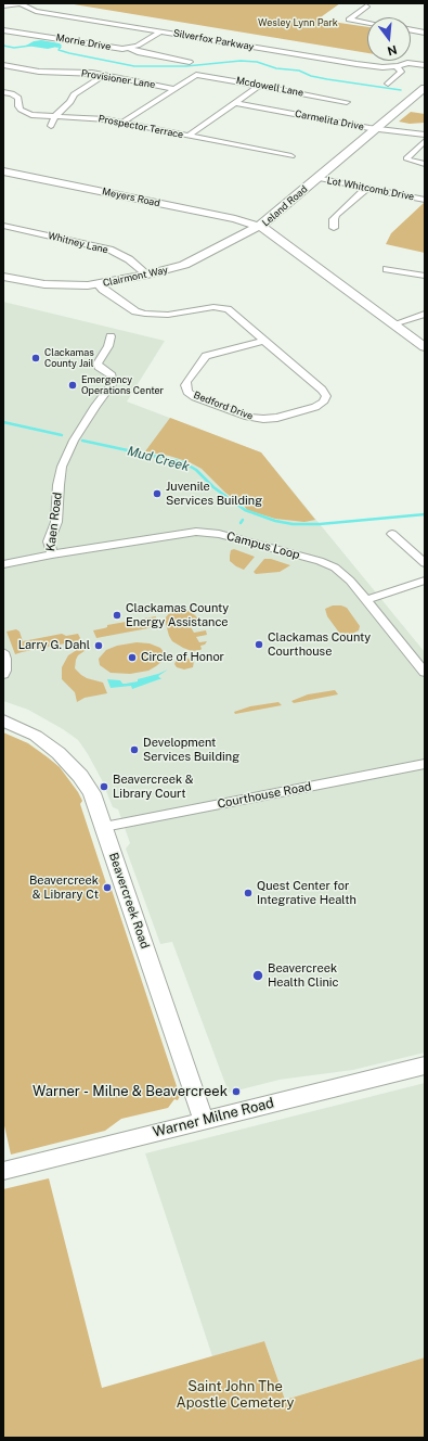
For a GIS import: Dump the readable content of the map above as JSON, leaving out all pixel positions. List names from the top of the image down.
{
  "streets": {
    "main road": [
      "Meyers Road",
      "Leland Road",
      "Clairmont Way",
      "Beavercreek Road",
      "Warner Milne Road"
    ],
    "street": [
      "Silverfox Parkway",
      "Morrie Drive",
      "Provisioner Lane",
      "Mcdowell Lane",
      "Carmelita Drive",
      "Prospector Terrace",
      "Lot Whitcomb Drive",
      "Whitney Lane",
      "Bedford Drive",
      "Kaen Road",
      "Campus Loop",
      "Courthouse Road"
    ]
  },
  "crossings": [
    ["Provisioner Lane", "Mcdowell Lane"],
    ["Carmelita Drive", "Leland Road"],
    ["Lot Whitcomb Drive", "Leland Road"],
    ["Meyers Road", "Leland Road"],
    ["Meyers Road", "Clairmont Way"],
    ["Leland Road", "Clairmont Way"],
    ["Whitney Lane", "Clairmont Way"],
    ["Clairmont Way", "Bedford Drive"],
    ["Kaen Road", "Campus Loop"],
    ["Courthouse Road", "Beavercreek Road"],
    ["Beavercreek Road", "Warner Milne Road"]
  ],
  "water": ["Mud Creek"],
  "parks": ["Wesley Lynn Park", "Saint John The Apostle Cemetery"],
  "places": [
    "Clackamas County Jail",
    "Emergency Operations Center",
    "Juvenile Services Building",
    "Clackamas County Energy Assistance",
    "Clackamas County Courthouse",
    "Larry G. Dahl",
    "Circle of Honor",
    "Development Services Building",
    "Beavercreek & Library Court",
    "Beavercreek & Library Ct",
    "Quest Center for Integrative Health",
    "Beavercreek Health Clinic",
    "Warner - Milne & Beavercreek"
  ],
  "north": "bottom"
}
